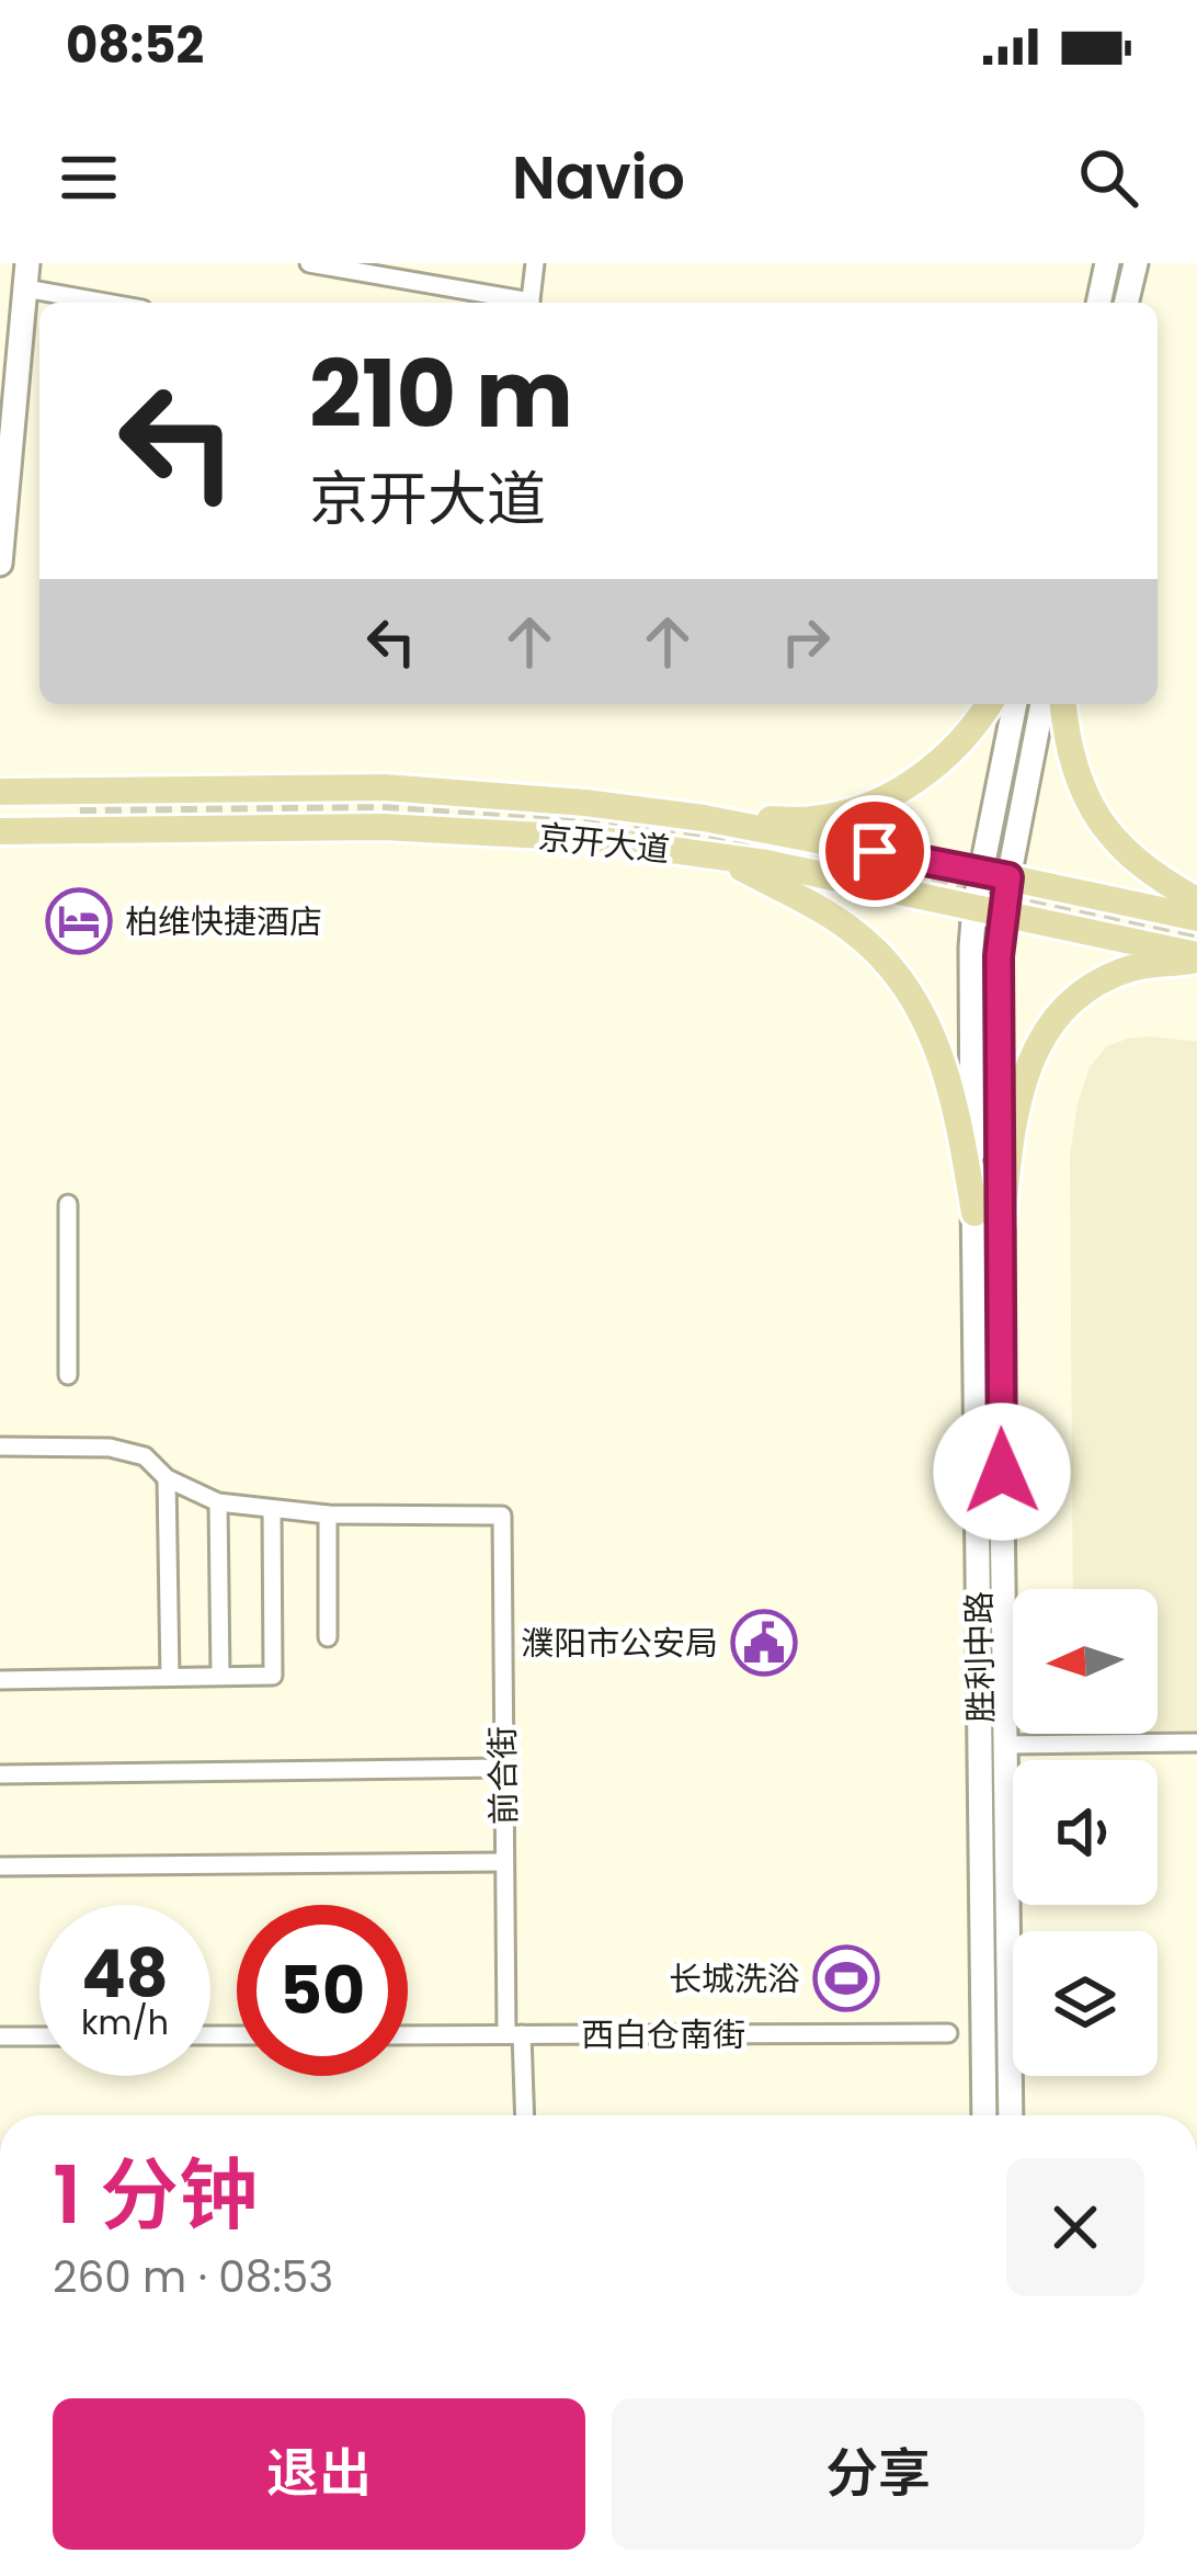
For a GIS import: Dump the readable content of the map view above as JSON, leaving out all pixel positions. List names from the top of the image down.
{
  "streets": {
    "main road": ["京开大道", "胜利中路"],
    "street": ["前合街", "西白仓南街"]
  },
  "crossings": [
    ["京开大道", "胜利中路"],
    ["前合街", "西白仓南街"]
  ],
  "places": {
    "hotel": ["柏维快捷酒店"],
    "public building": ["濮阳市公安局"],
    "sports": ["长城洗浴"]
  },
  "north": "left",
  "page": {
    "status": "08:52",
    "header": "Navio",
    "turn": ["210 m", "京开大道"],
    "speed": "48 km/h",
    "limit": "50",
    "heading": ["1 分钟", "260 m · 08:53"],
    "buttons": ["退出", "分享"]
  }
}
